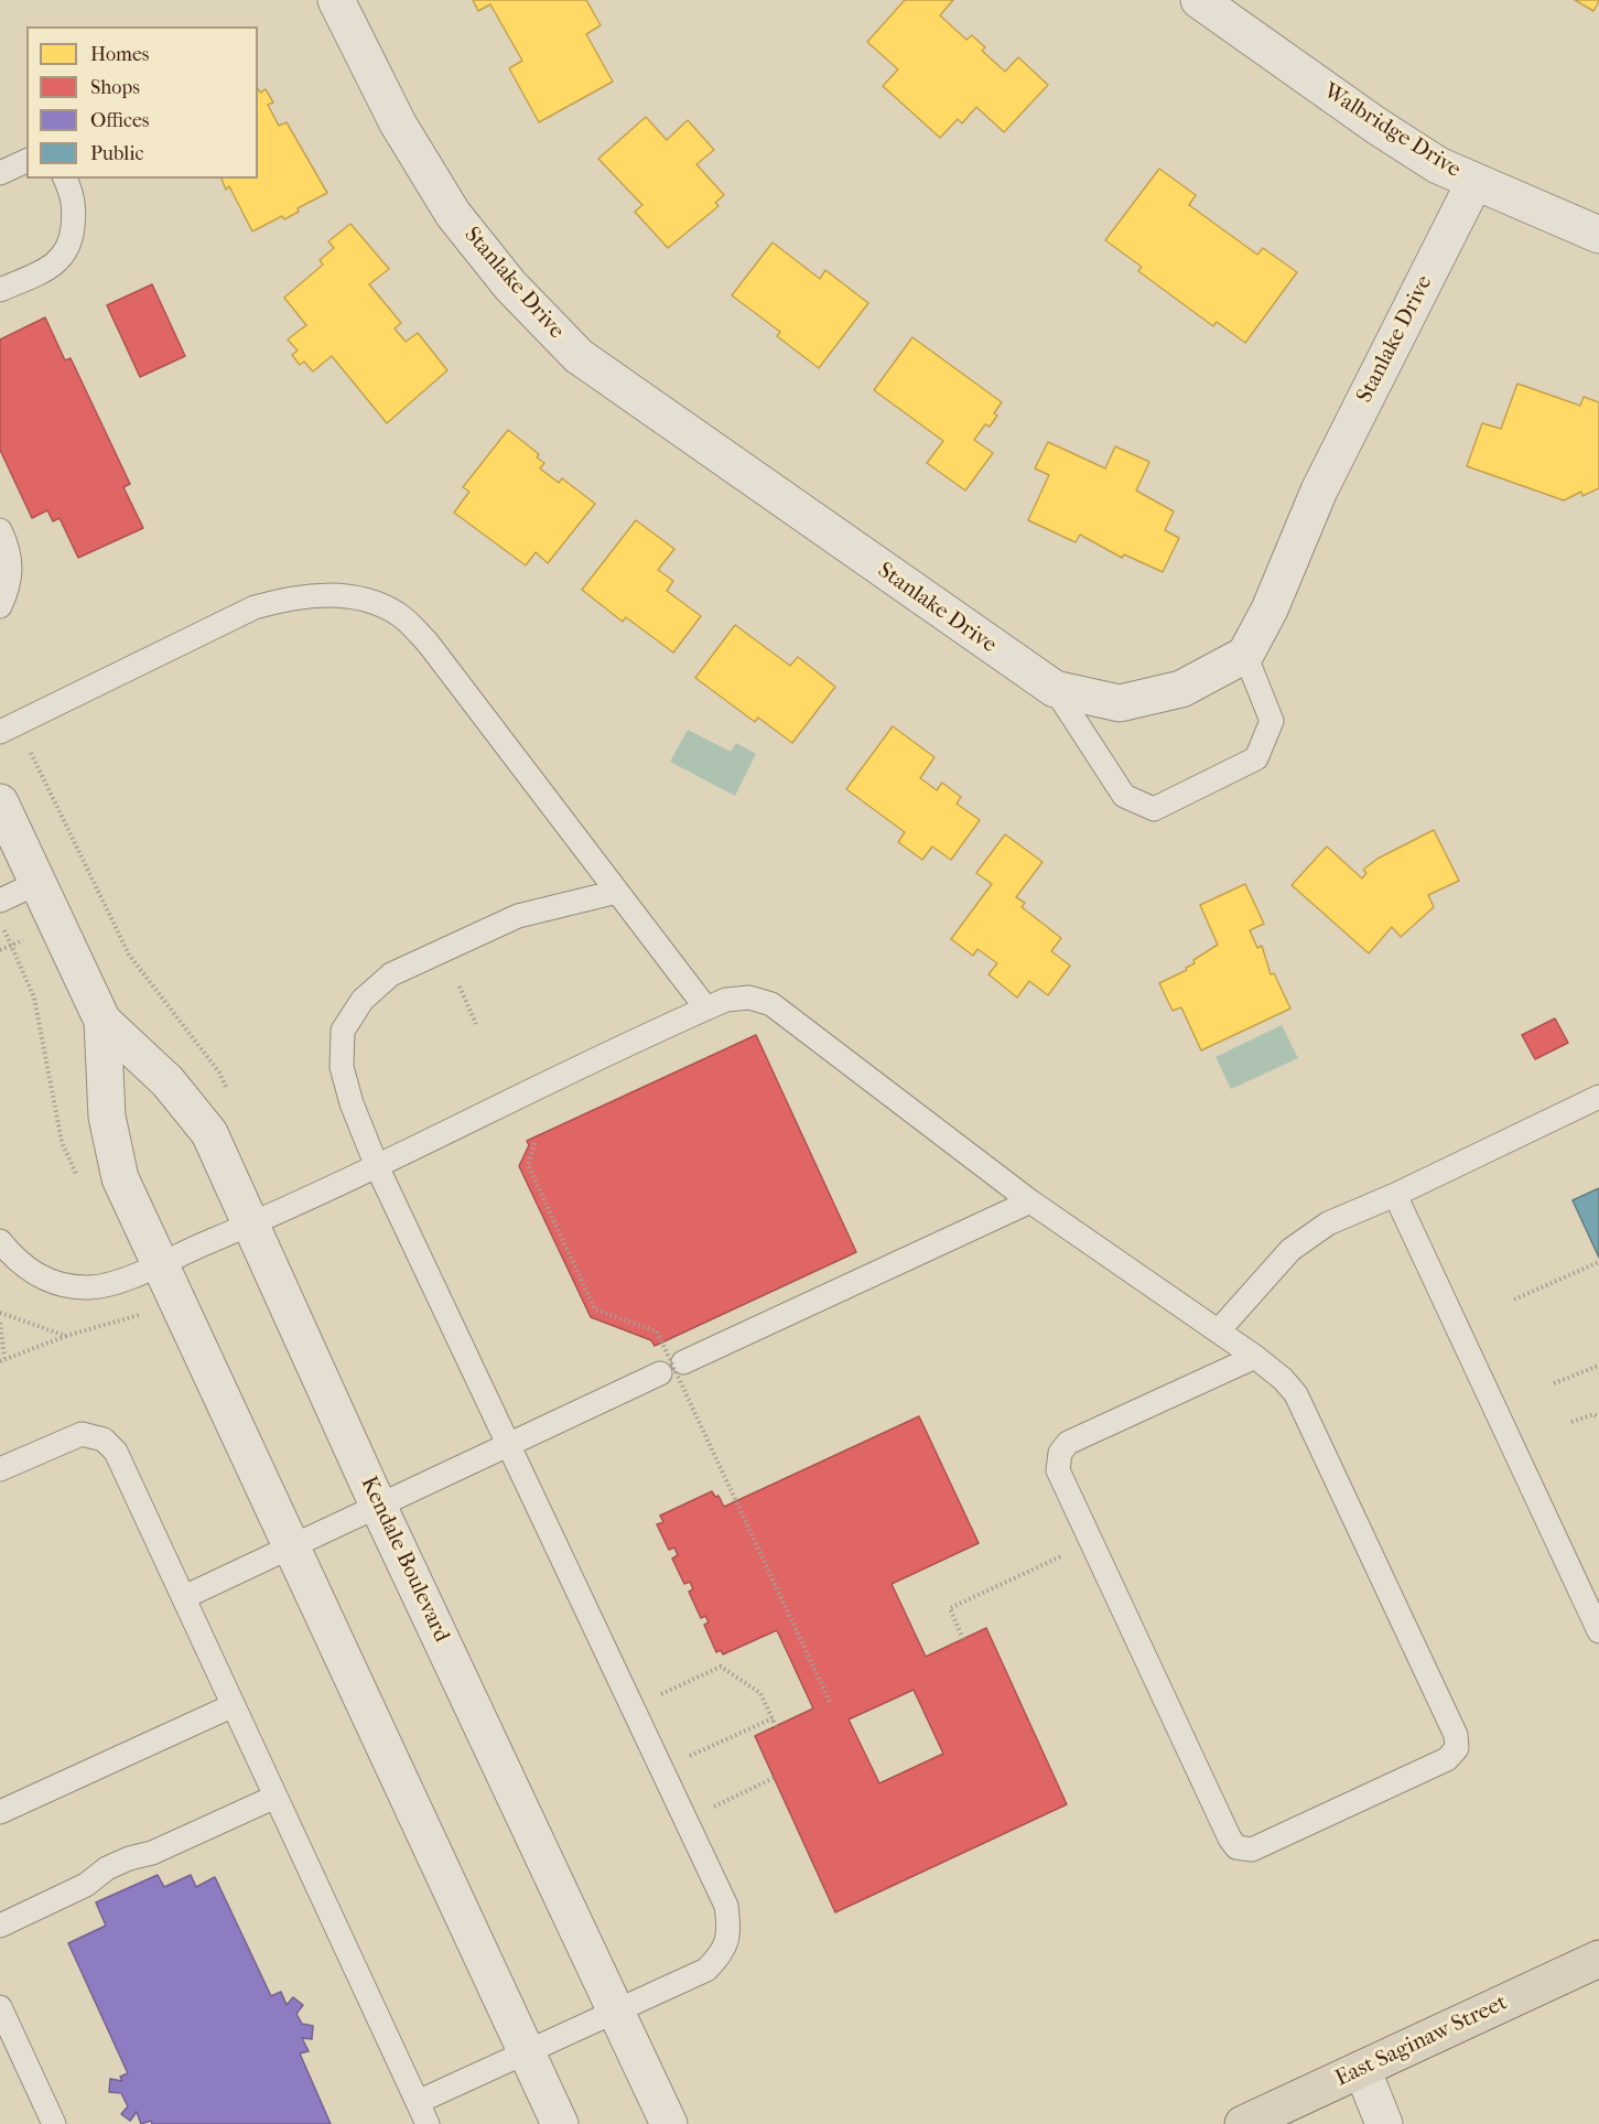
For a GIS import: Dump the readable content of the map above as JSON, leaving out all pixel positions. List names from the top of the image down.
{
  "streets": {
    "main road": ["East Saginaw Street"],
    "street": ["Walbridge Drive", "Stanlake Drive", "Kendale Boulevard"]
  },
  "crossings": [
    ["Walbridge Drive", "Stanlake Drive"]
  ],
  "legend": [
    "Homes",
    "Shops",
    "Offices",
    "Public"
  ]
}
